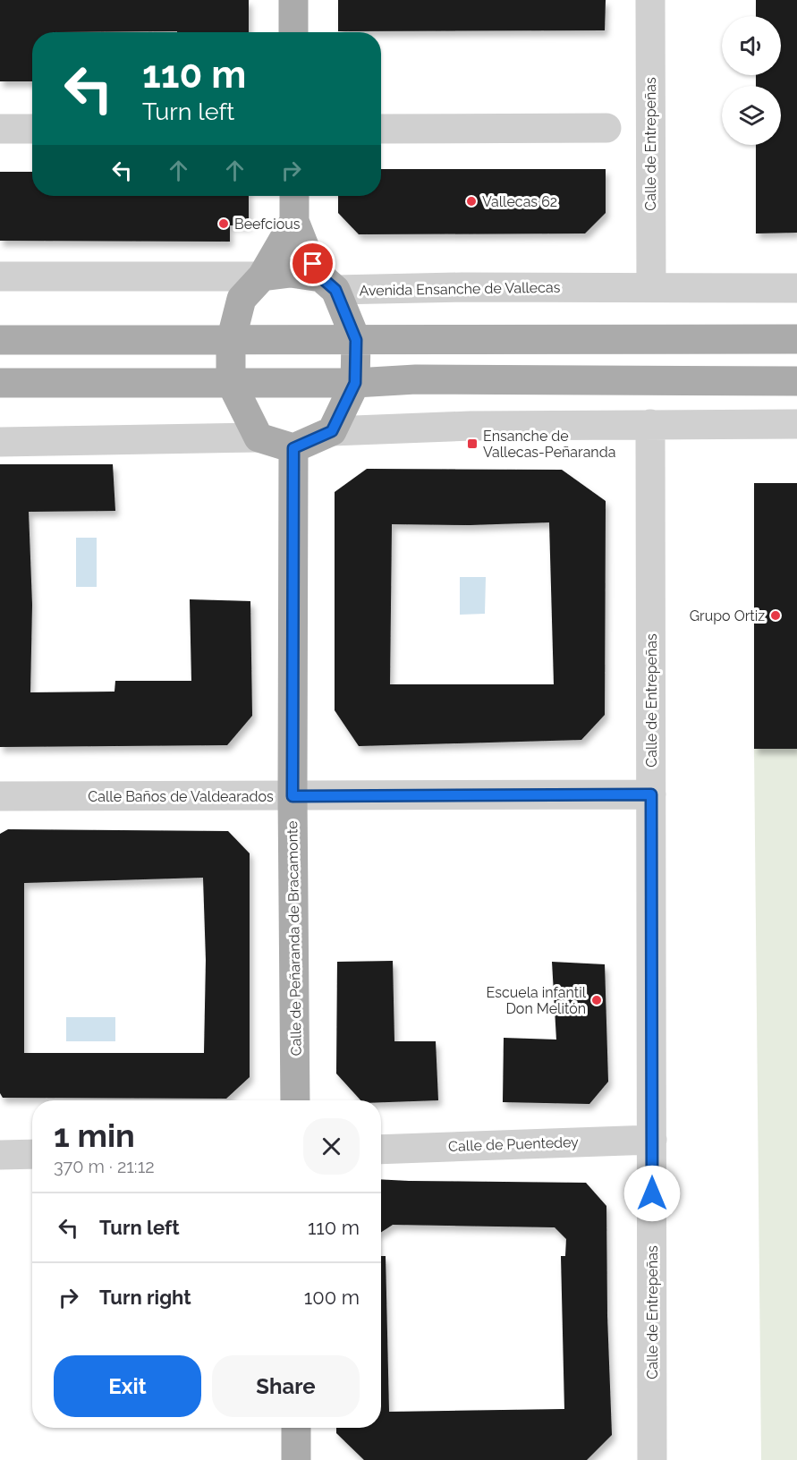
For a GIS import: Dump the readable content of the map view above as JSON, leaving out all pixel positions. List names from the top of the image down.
{
  "streets": {
    "main road": ["Avenida Ensanche de Vallecas", "Calle de Peñaranda de Bracamonte"],
    "street": ["Calle de Entrepeñas", "Calle Baños de Valdearados", "Calle de Puentedey"]
  },
  "crossings": [
    ["Calle de Entrepeñas", "Avenida Ensanche de Vallecas"],
    ["Calle de Entrepeñas", "Calle Baños de Valdearados"],
    ["Calle de Entrepeñas", "Calle de Puentedey"],
    ["Calle Baños de Valdearados", "Calle de Peñaranda de Bracamonte"]
  ],
  "places": {
    "other": [
      "Vallecas 62",
      "Beefcious",
      "Grupo Ortiz",
      "Escuela infantil Don Melitón"
    ],
    "transit": ["Ensanche de Vallecas-Peñaranda"]
  },
  "page": {
    "turn": ["110 m", "Turn left"],
    "heading": ["1 min", "370 m · 21:12"],
    "list": [
      {
        "name": "Turn left",
        "value": "110 m"
      },
      {
        "name": "Turn right",
        "value": "100 m"
      }
    ],
    "buttons": ["Exit", "Share"]
  }
}
